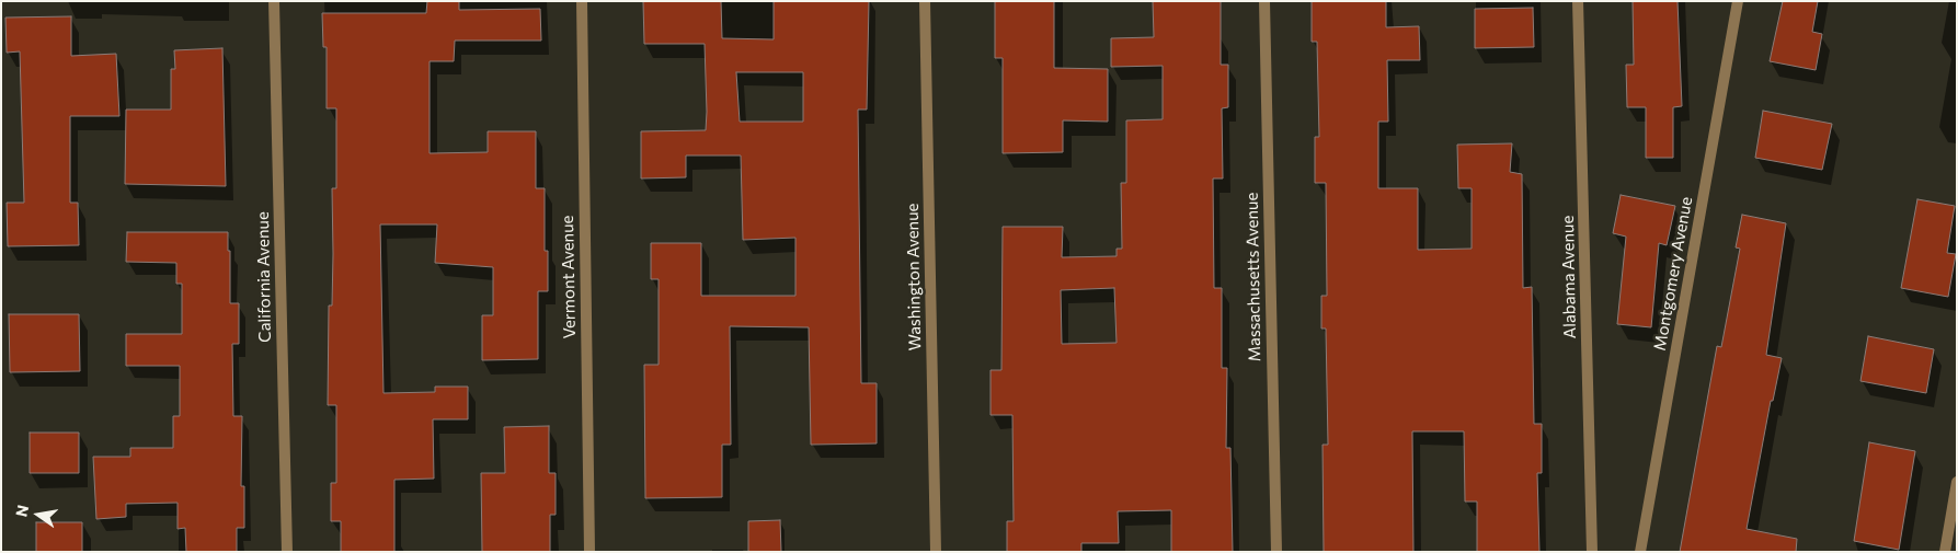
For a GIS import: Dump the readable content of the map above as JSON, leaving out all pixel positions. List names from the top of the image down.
{
  "streets": {
    "street": [
      "Montgomery Avenue",
      "California Avenue",
      "Vermont Avenue",
      "Washington Avenue",
      "Massachusetts Avenue",
      "Alabama Avenue"
    ]
  },
  "north": "left"
}
